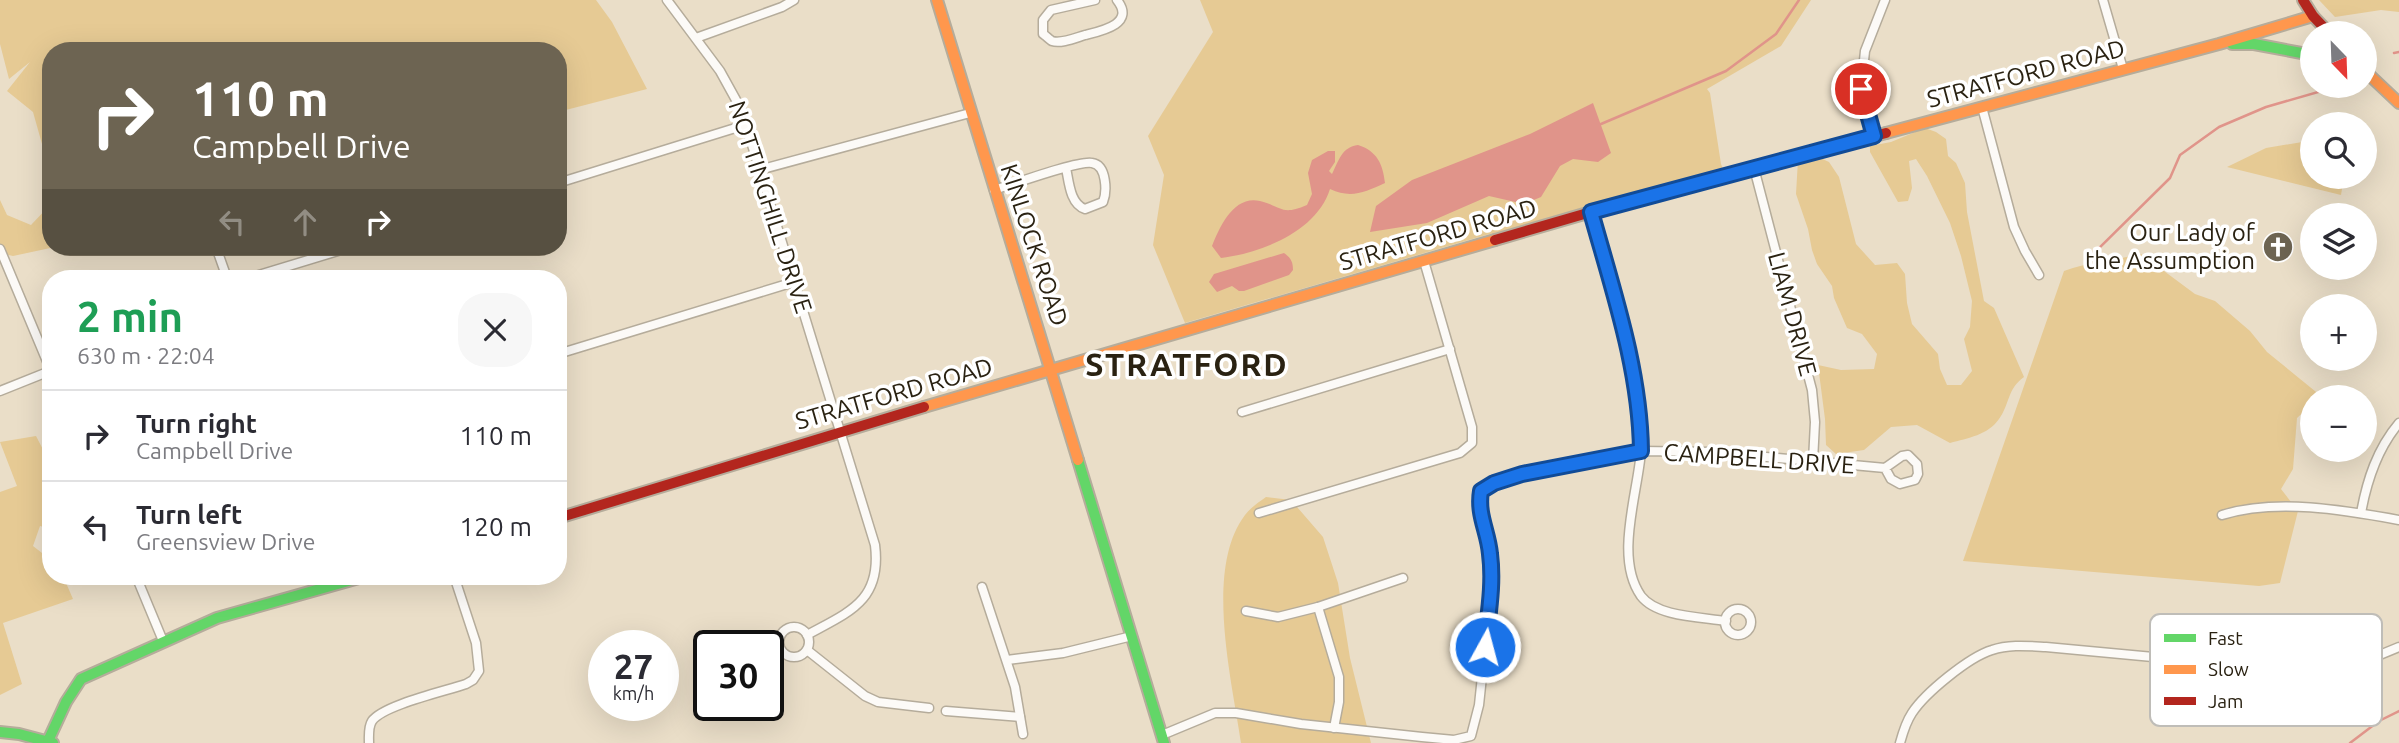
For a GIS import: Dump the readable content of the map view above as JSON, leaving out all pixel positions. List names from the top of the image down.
{
  "streets": {
    "main road": ["STRATFORD ROAD", "KINLOCK ROAD"],
    "street": ["NOTTINGHILL DRIVE", "LIAM DRIVE", "CAMPBELL DRIVE"]
  },
  "crossings": [
    ["STRATFORD ROAD", "NOTTINGHILL DRIVE"],
    ["STRATFORD ROAD", "KINLOCK ROAD"],
    ["STRATFORD ROAD", "LIAM DRIVE"],
    ["LIAM DRIVE", "CAMPBELL DRIVE"]
  ],
  "districts": ["STRATFORD"],
  "places": {
    "church": ["Our Lady of the Assumption"]
  },
  "legend": ["Fast", "Slow", "Jam"],
  "north": "bottom right",
  "page": {
    "map_buttons": ["+", "−"],
    "turn": ["110 m", "Campbell Drive"],
    "heading": ["2 min", "630 m · 22:04"],
    "list": [
      {
        "name": "Turn right",
        "note": "Campbell Drive",
        "value": "110 m"
      },
      {
        "name": "Turn left",
        "note": "Greensview Drive",
        "value": "120 m"
      }
    ],
    "speed": "27 km/h",
    "limit": "30"
  }
}
